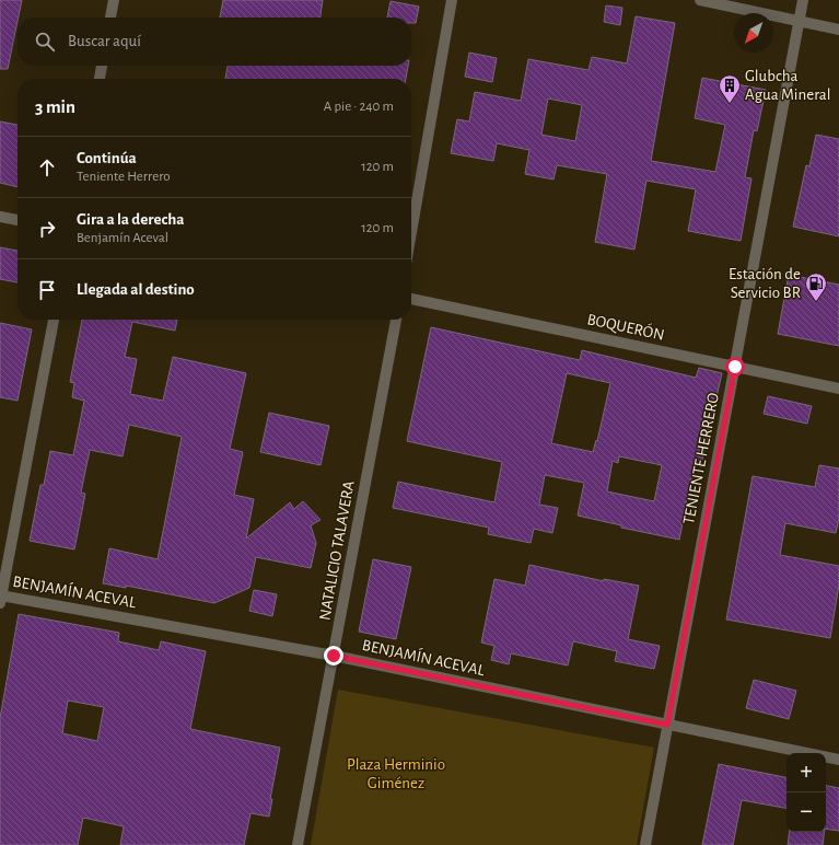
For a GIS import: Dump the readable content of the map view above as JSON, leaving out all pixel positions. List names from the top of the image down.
{
  "streets": {
    "street": [
      "BOQUERÓN",
      "TENIENTE HERRERO",
      "NATALICIO TALAVERA",
      "BENJAMÍN ACEVAL"
    ]
  },
  "crossings": [
    ["BOQUERÓN", "TENIENTE HERRERO"],
    ["TENIENTE HERRERO", "BENJAMÍN ACEVAL"],
    ["NATALICIO TALAVERA", "BENJAMÍN ACEVAL"]
  ],
  "parks": ["Plaza Herminio Giménez"],
  "places": {
    "building": ["Glubcha Agua Mineral"],
    "fuel station": ["Estación de Servicio BR"]
  },
  "north": "bottom left",
  "page": {
    "search": "Buscar aquí",
    "heading": ["3 min", "A pie · 240 m"],
    "list": [
      ["Continúa", "Teniente Herrero", "120 m"],
      ["Gira a la derecha", "Benjamín Aceval", "120 m"],
      "Llegada al destino"
    ],
    "map_buttons": ["+", "−"]
  }
}
